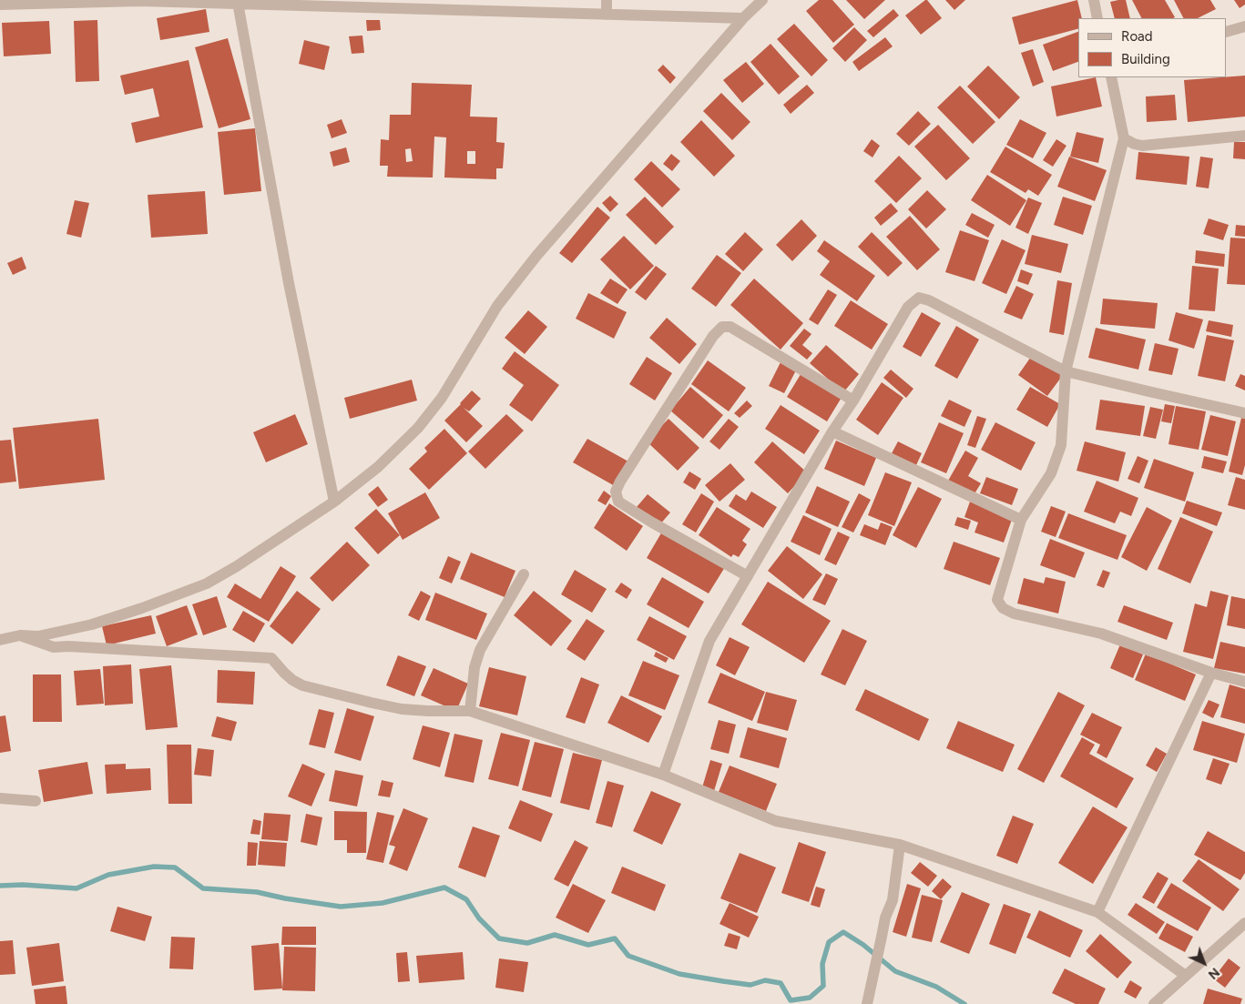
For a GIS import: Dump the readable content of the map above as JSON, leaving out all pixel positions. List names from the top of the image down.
{
  "legend": ["Road", "Building"],
  "north": "bottom right"
}
